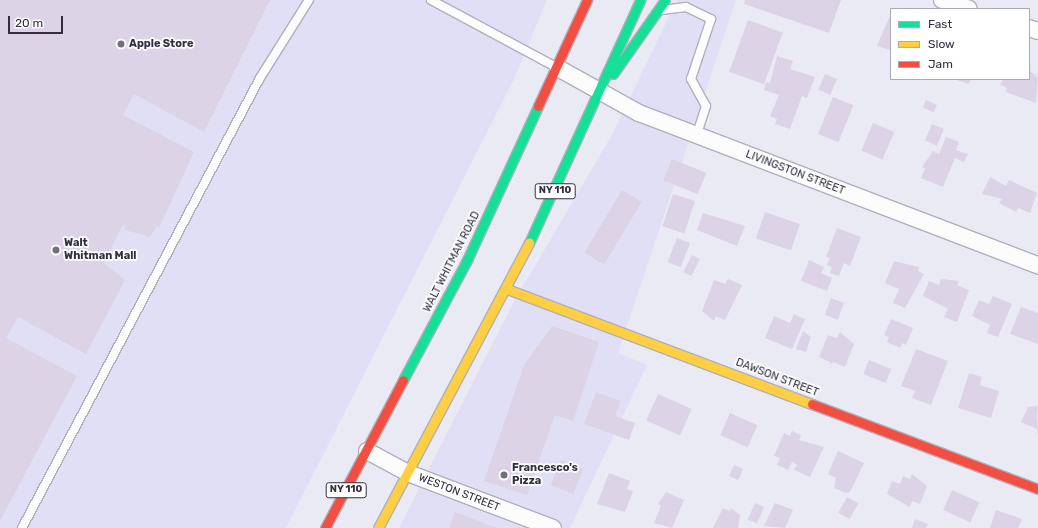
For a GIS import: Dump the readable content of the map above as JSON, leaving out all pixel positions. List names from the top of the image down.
{
  "streets": {
    "main road": ["NY 110", "WALT WHITMAN ROAD", "DAWSON STREET"],
    "street": ["LIVINGSTON STREET", "WESTON STREET"]
  },
  "crossings": [
    ["LIVINGSTON STREET", "NY 110"],
    ["LIVINGSTON STREET", "WALT WHITMAN ROAD"],
    ["NY 110", "DAWSON STREET"],
    ["NY 110", "WESTON STREET"],
    ["WALT WHITMAN ROAD", "WESTON STREET"]
  ],
  "places": ["Apple Store", "Walt Whitman Mall", "Francesco's Pizza"],
  "legend": ["Fast", "Slow", "Jam"],
  "scale_bar": "20 m"
}
